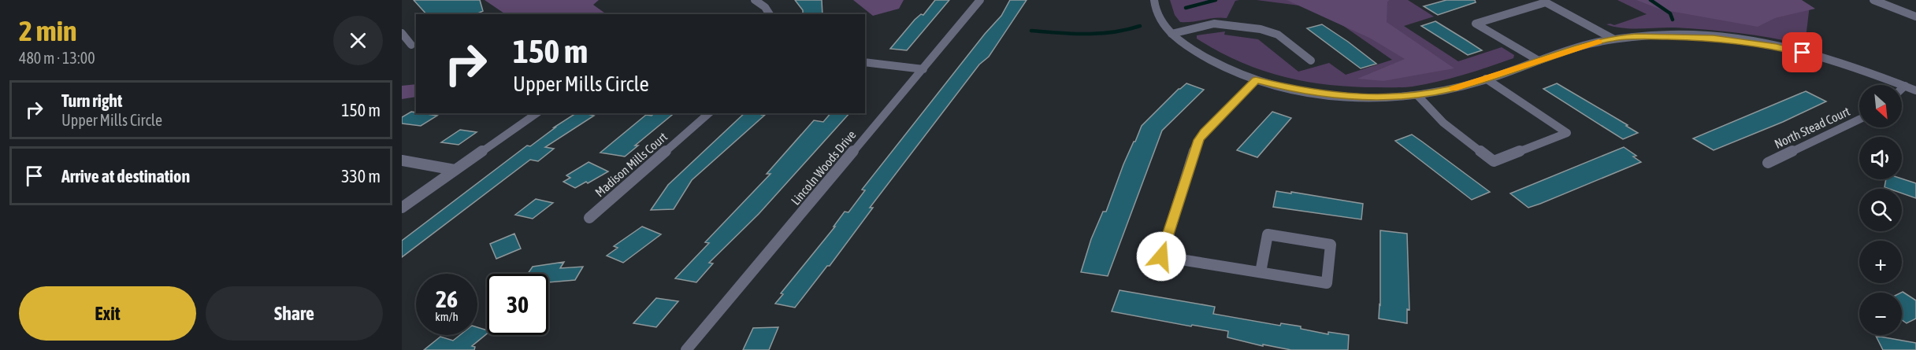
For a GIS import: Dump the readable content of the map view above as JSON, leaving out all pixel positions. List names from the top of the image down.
{
  "streets": {
    "street": ["North Stead Court", "Madison Mills Court", "Lincoln Woods Drive"]
  },
  "north": "bottom right",
  "page": {
    "heading": ["2 min", "480 m · 13:00"],
    "turn": ["150 m", "Upper Mills Circle"],
    "list": [
      {
        "name": "Turn right",
        "note": "Upper Mills Circle",
        "value": "150 m"
      },
      {
        "name": "Arrive at destination",
        "value": "330 m"
      }
    ],
    "map_buttons": ["+", "−"],
    "speed": "26 km/h",
    "limit": "30",
    "buttons": ["Exit", "Share"]
  }
}
